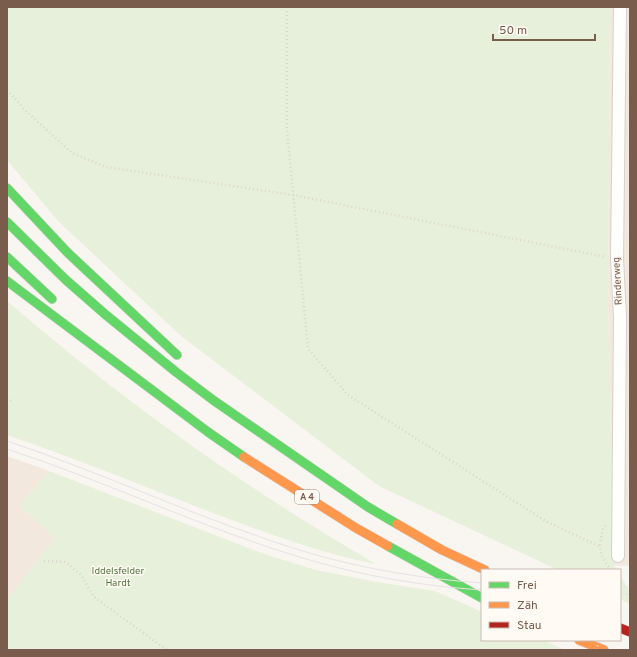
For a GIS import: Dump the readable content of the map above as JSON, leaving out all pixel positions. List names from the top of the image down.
{
  "streets": {
    "highway": ["A 4"],
    "street": ["Rinderweg"]
  },
  "parks": ["Iddelsfelder Hardt"],
  "legend": ["Frei", "Zäh", "Stau"],
  "scale_bar": "50 m"
}
